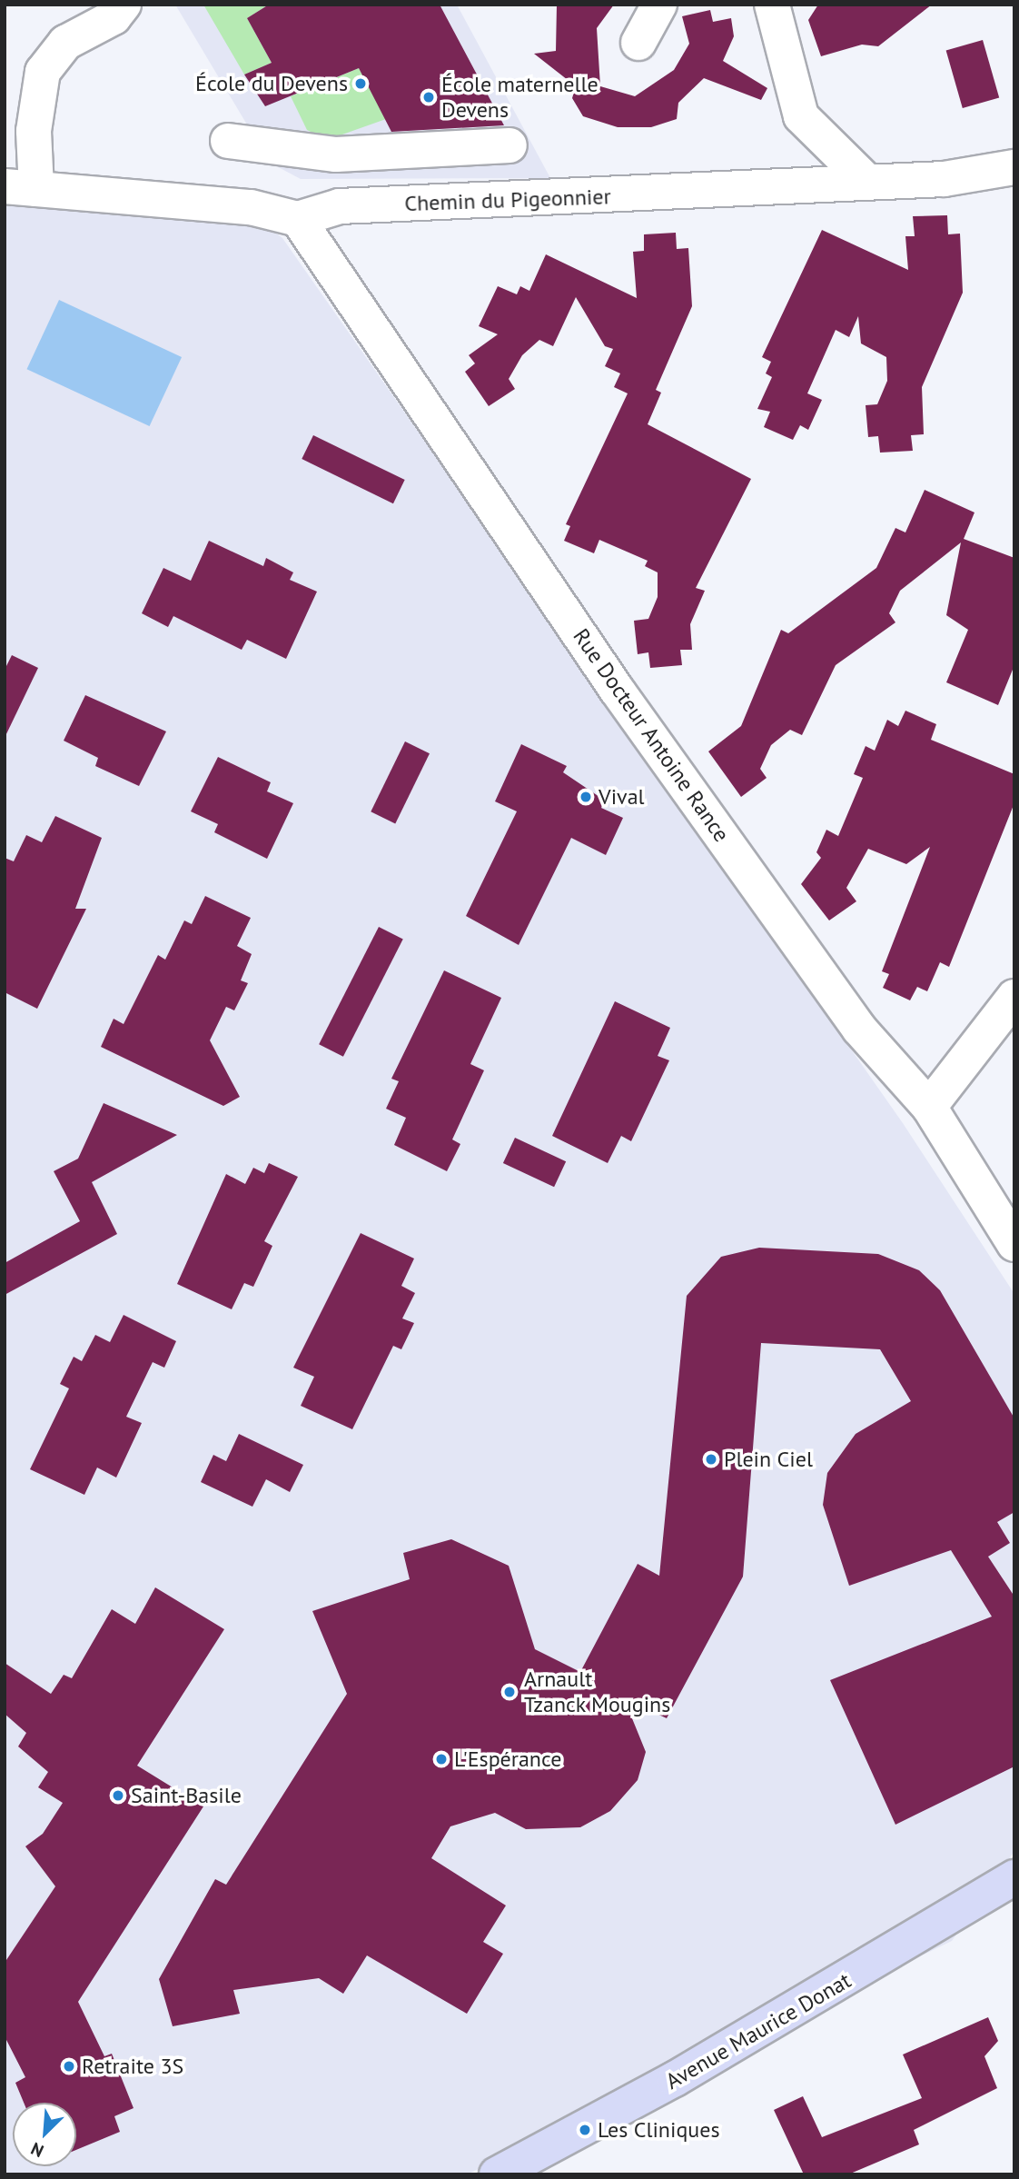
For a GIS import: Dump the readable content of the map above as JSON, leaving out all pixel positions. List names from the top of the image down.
{
  "streets": {
    "main road": ["Avenue Maurice Donat"],
    "street": ["Chemin du Pigeonnier", "Rue Docteur Antoine Rance"]
  },
  "crossings": [
    ["Chemin du Pigeonnier", "Rue Docteur Antoine Rance"]
  ],
  "places": [
    "École du Devens",
    "École maternelle Devens",
    "Vival",
    "Plein Ciel",
    "Arnault Tzanck Mougins",
    "L'Espérance",
    "Saint-Basile",
    "Retraite 3S",
    "Les Cliniques"
  ],
  "north": "bottom left"
}
